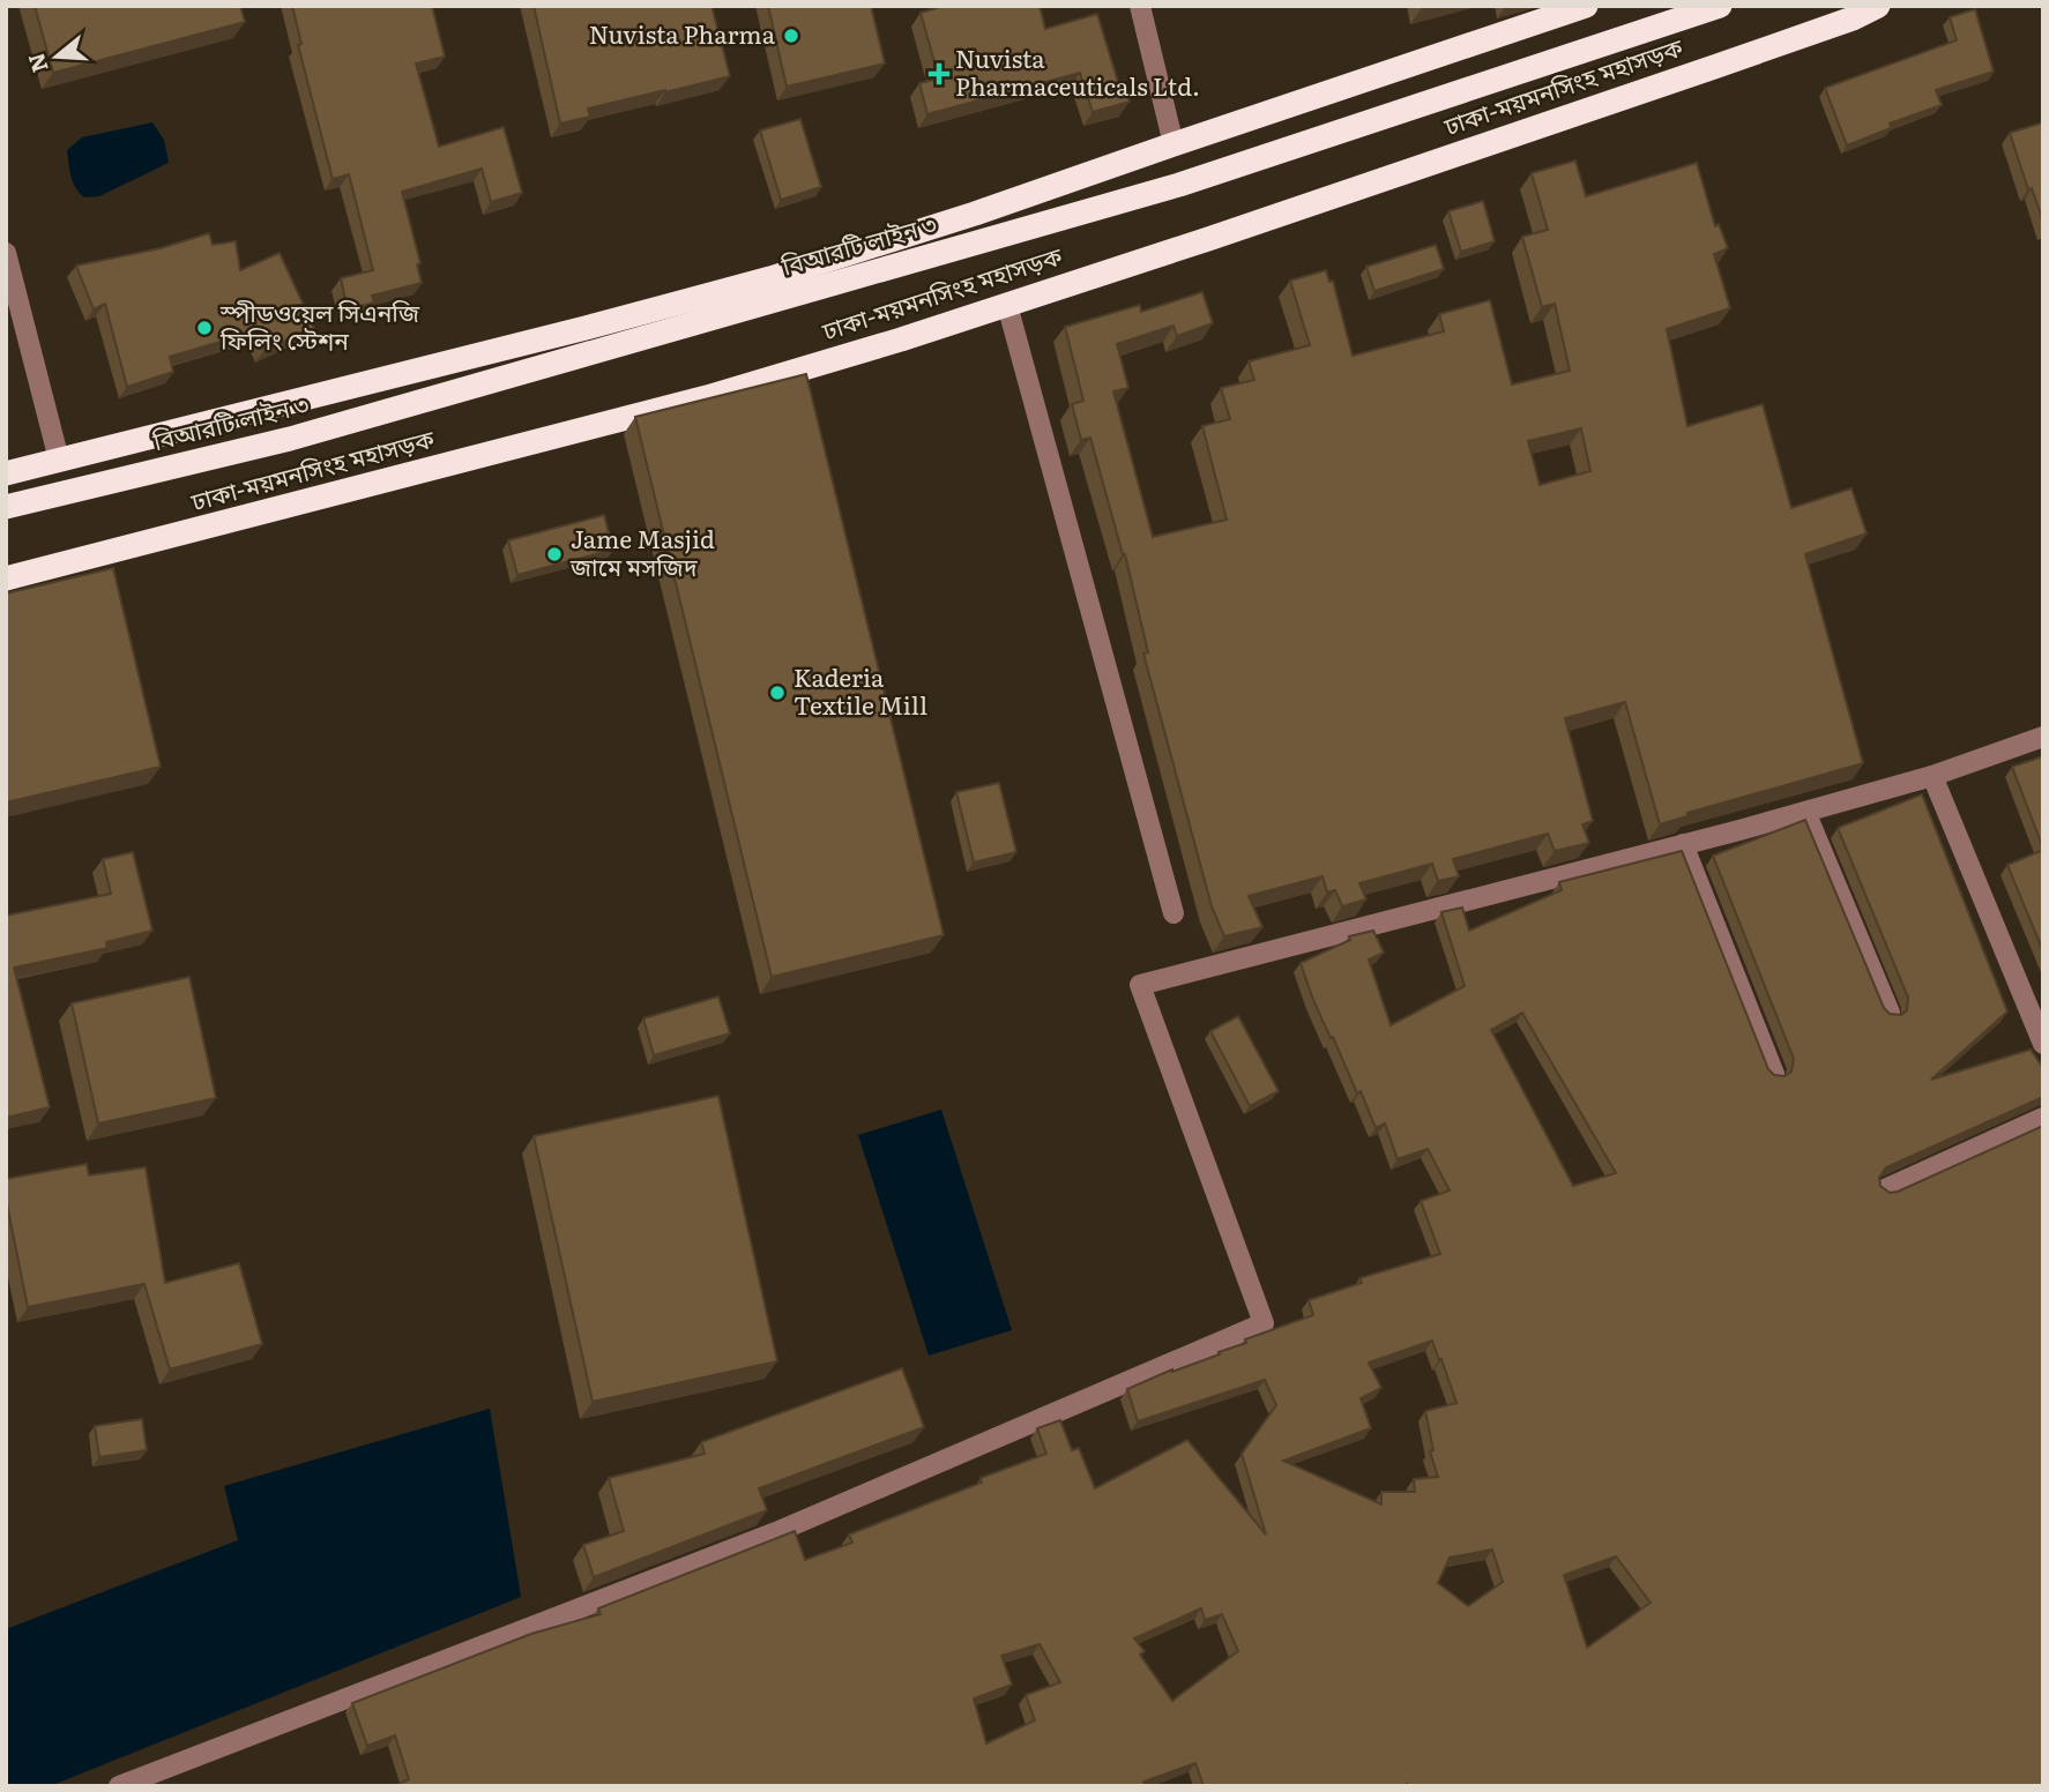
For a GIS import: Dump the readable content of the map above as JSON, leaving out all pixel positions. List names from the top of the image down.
{
  "streets": {
    "highway": ["ঢাকা-ময়মনসিংহ মহাসড়ক", "বিআরটি লাইন ৩"]
  },
  "places": {
    "other": [
      "Nuvista Pharma",
      "স্পীডওয়েল সিএনজি ফিলিং স্টেশন",
      "Jame Masjid জামে মসজিদ",
      "Kaderia Textile Mill"
    ],
    "health": ["Nuvista Pharmaceuticals Ltd."]
  },
  "north": "left"
}
